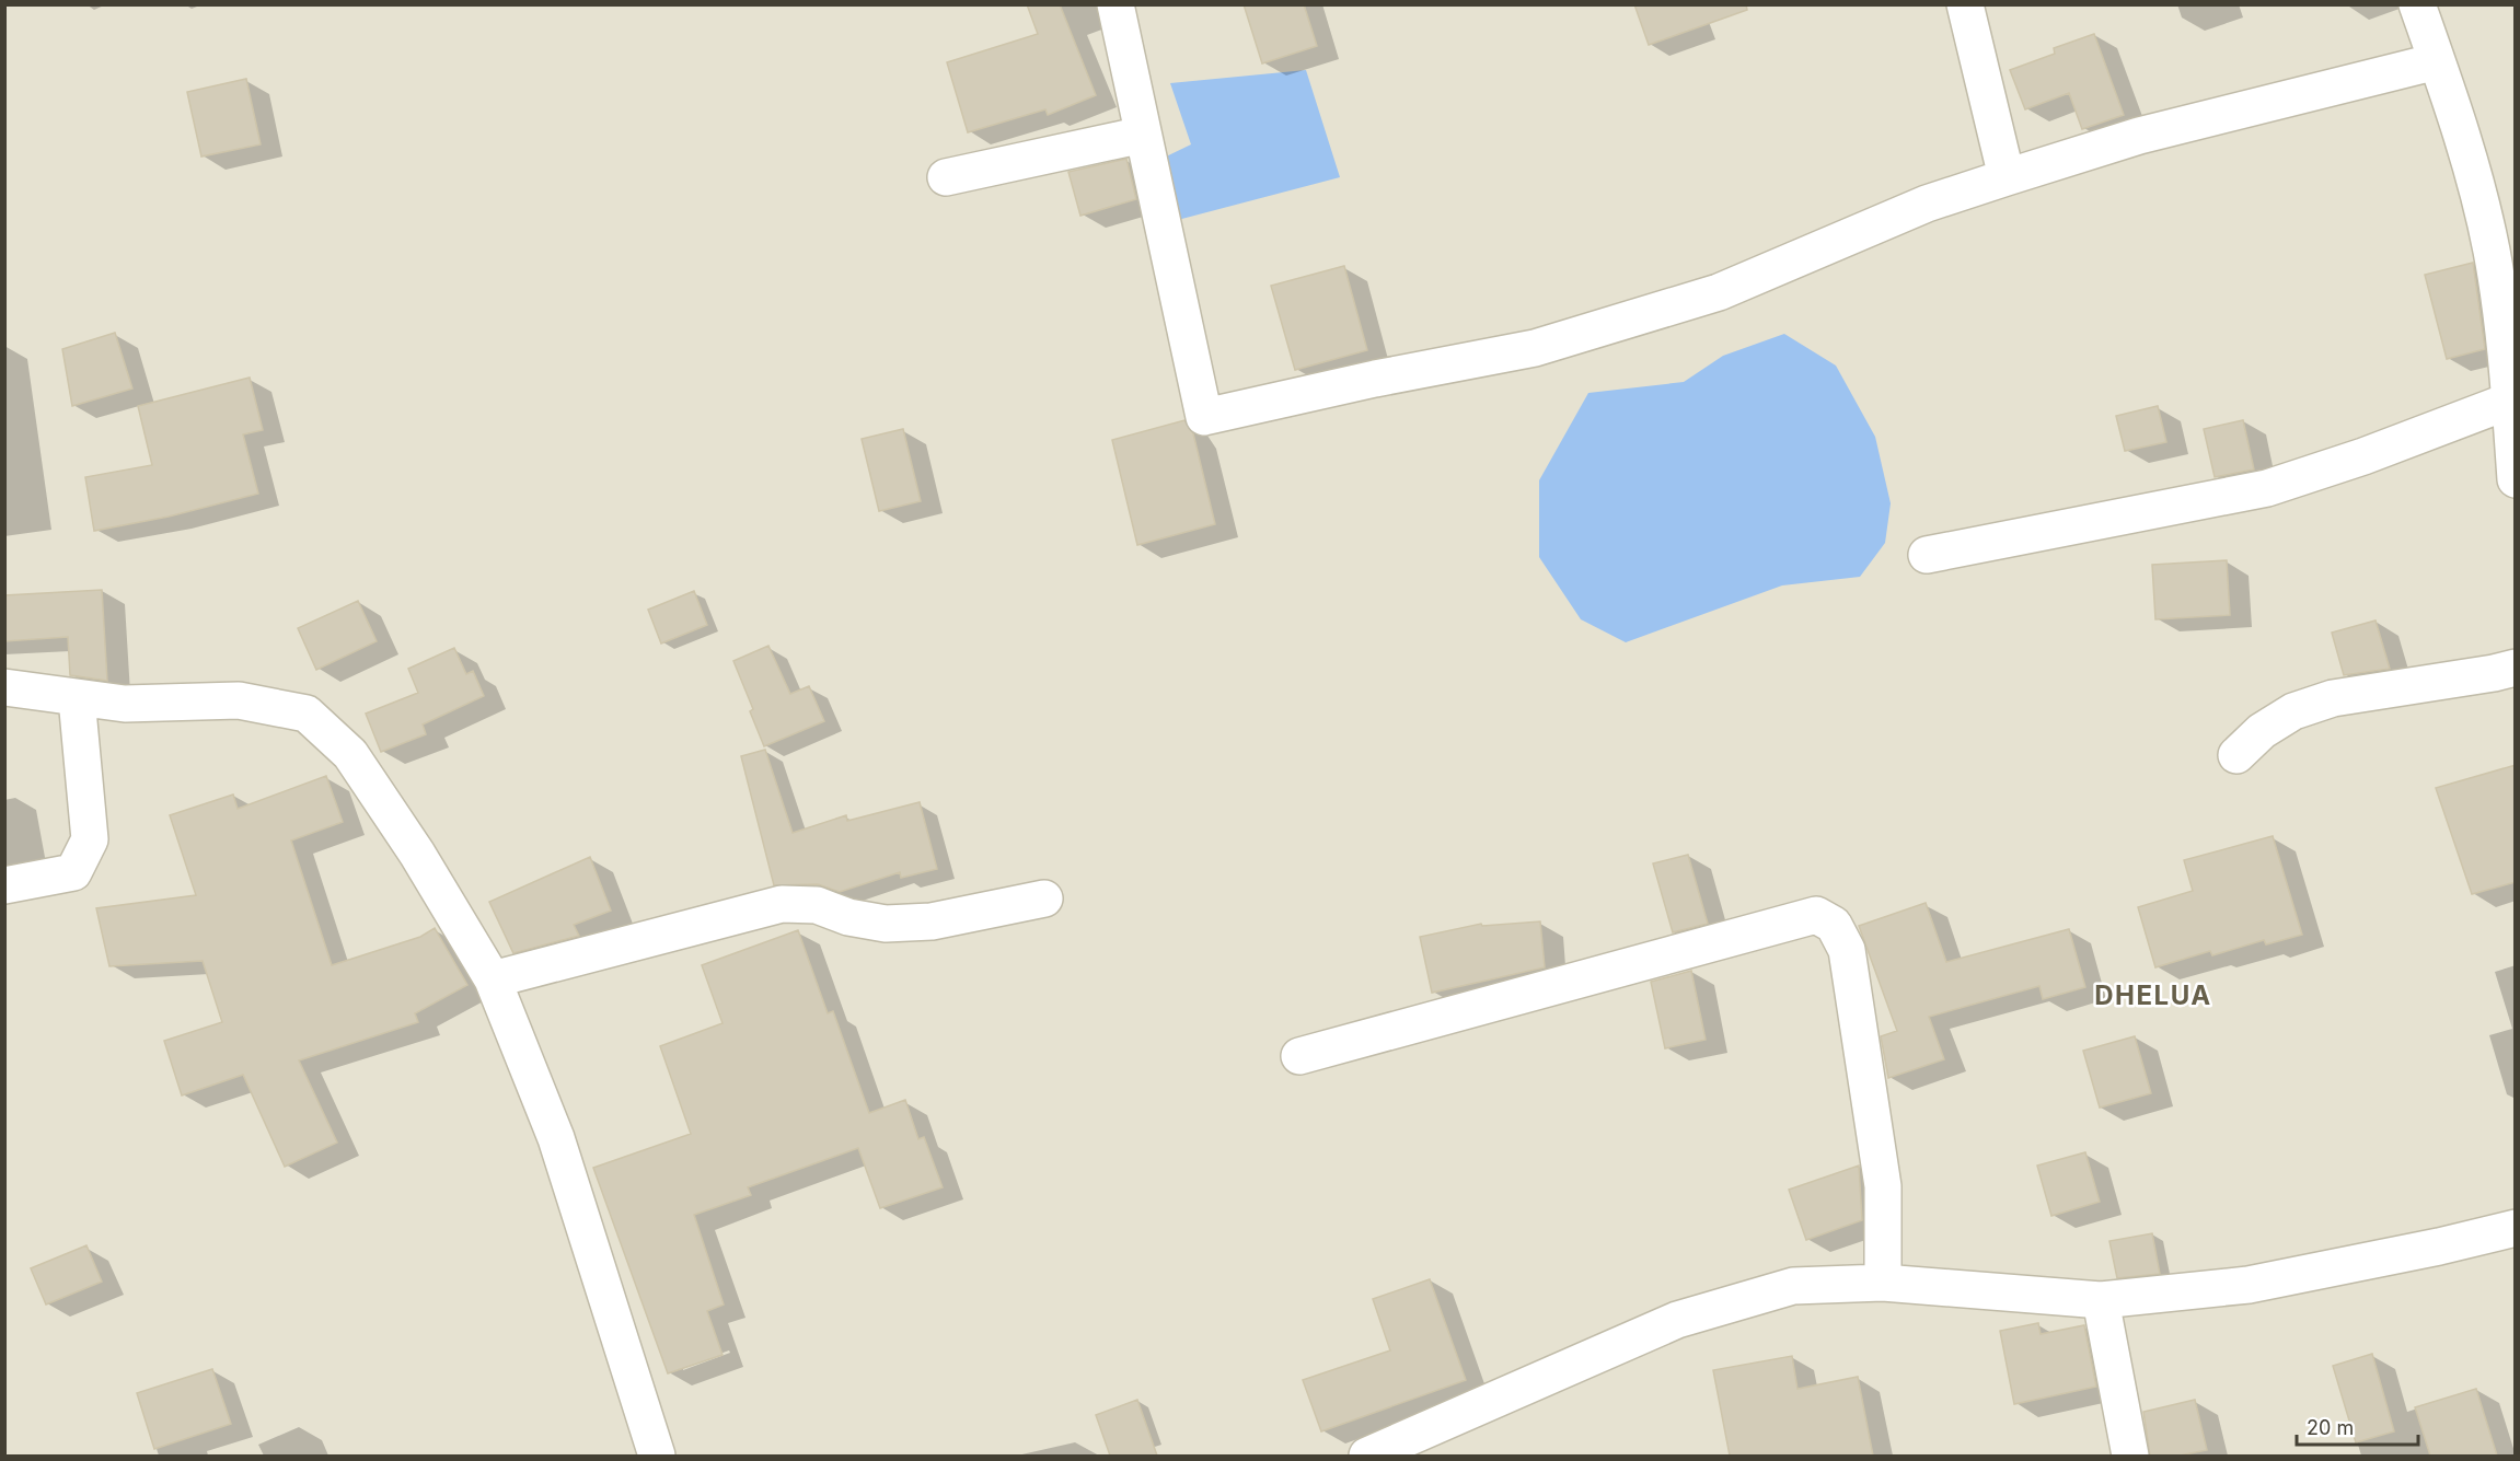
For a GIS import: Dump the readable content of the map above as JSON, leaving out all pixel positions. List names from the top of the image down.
{
  "districts": ["DHELUA"],
  "scale_bar": "20 m"
}
